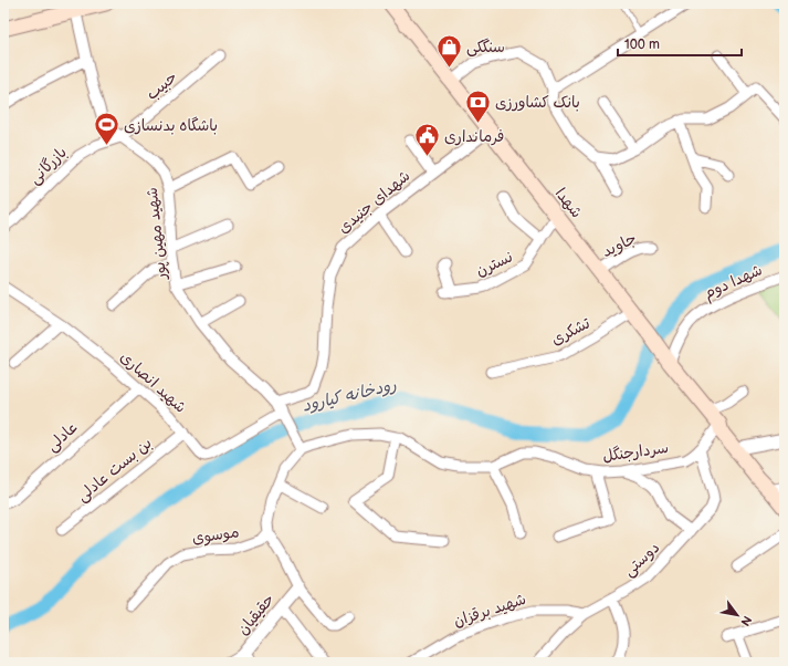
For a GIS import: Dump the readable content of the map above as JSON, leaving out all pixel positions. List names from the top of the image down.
{
  "streets": {
    "main road": ["شهدا"],
    "street": [
      "حبیب",
      "بازرگانی",
      "شهدای جنیدی",
      "شهید مهین پور",
      "جاوید",
      "نسترن",
      "شهدا دوم",
      "تشکری",
      "شهید انصاری",
      "عادلی",
      "سردارجنگل",
      "بن بست عادلی",
      "موسوی",
      "دوستی",
      "شهید برقزان",
      "حقیقیان"
    ]
  },
  "crossings": [
    ["حبیب", "بازرگانی"],
    ["حبیب", "شهید مهین پور"],
    ["بازرگانی", "شهید مهین پور"],
    ["شهدای جنیدی", "شهدا"],
    ["شهدای جنیدی", "شهید مهین پور"],
    ["شهدا", "جاوید"],
    ["شهدا", "نسترن"],
    ["شهدا", "شهدا دوم"],
    ["شهدا", "تشکری"],
    ["شهدا", "سردارجنگل"],
    ["شهید مهین پور", "شهید انصاری"],
    ["شهید مهین پور", "سردارجنگل"],
    ["شهید انصاری", "عادلی"],
    ["شهید انصاری", "بن بست عادلی"],
    ["سردارجنگل", "دوستی"],
    ["دوستی", "شهید برقزان"]
  ],
  "water": ["رودخانه کیارود"],
  "places": {
    "shop": ["سنگکى"],
    "bank": ["بانک کشاورزى"],
    "sports": ["باشگاه بدنسازى"],
    "public building": ["فرماندارى"]
  },
  "scale_bar": "100 m",
  "north": "bottom right"
}
